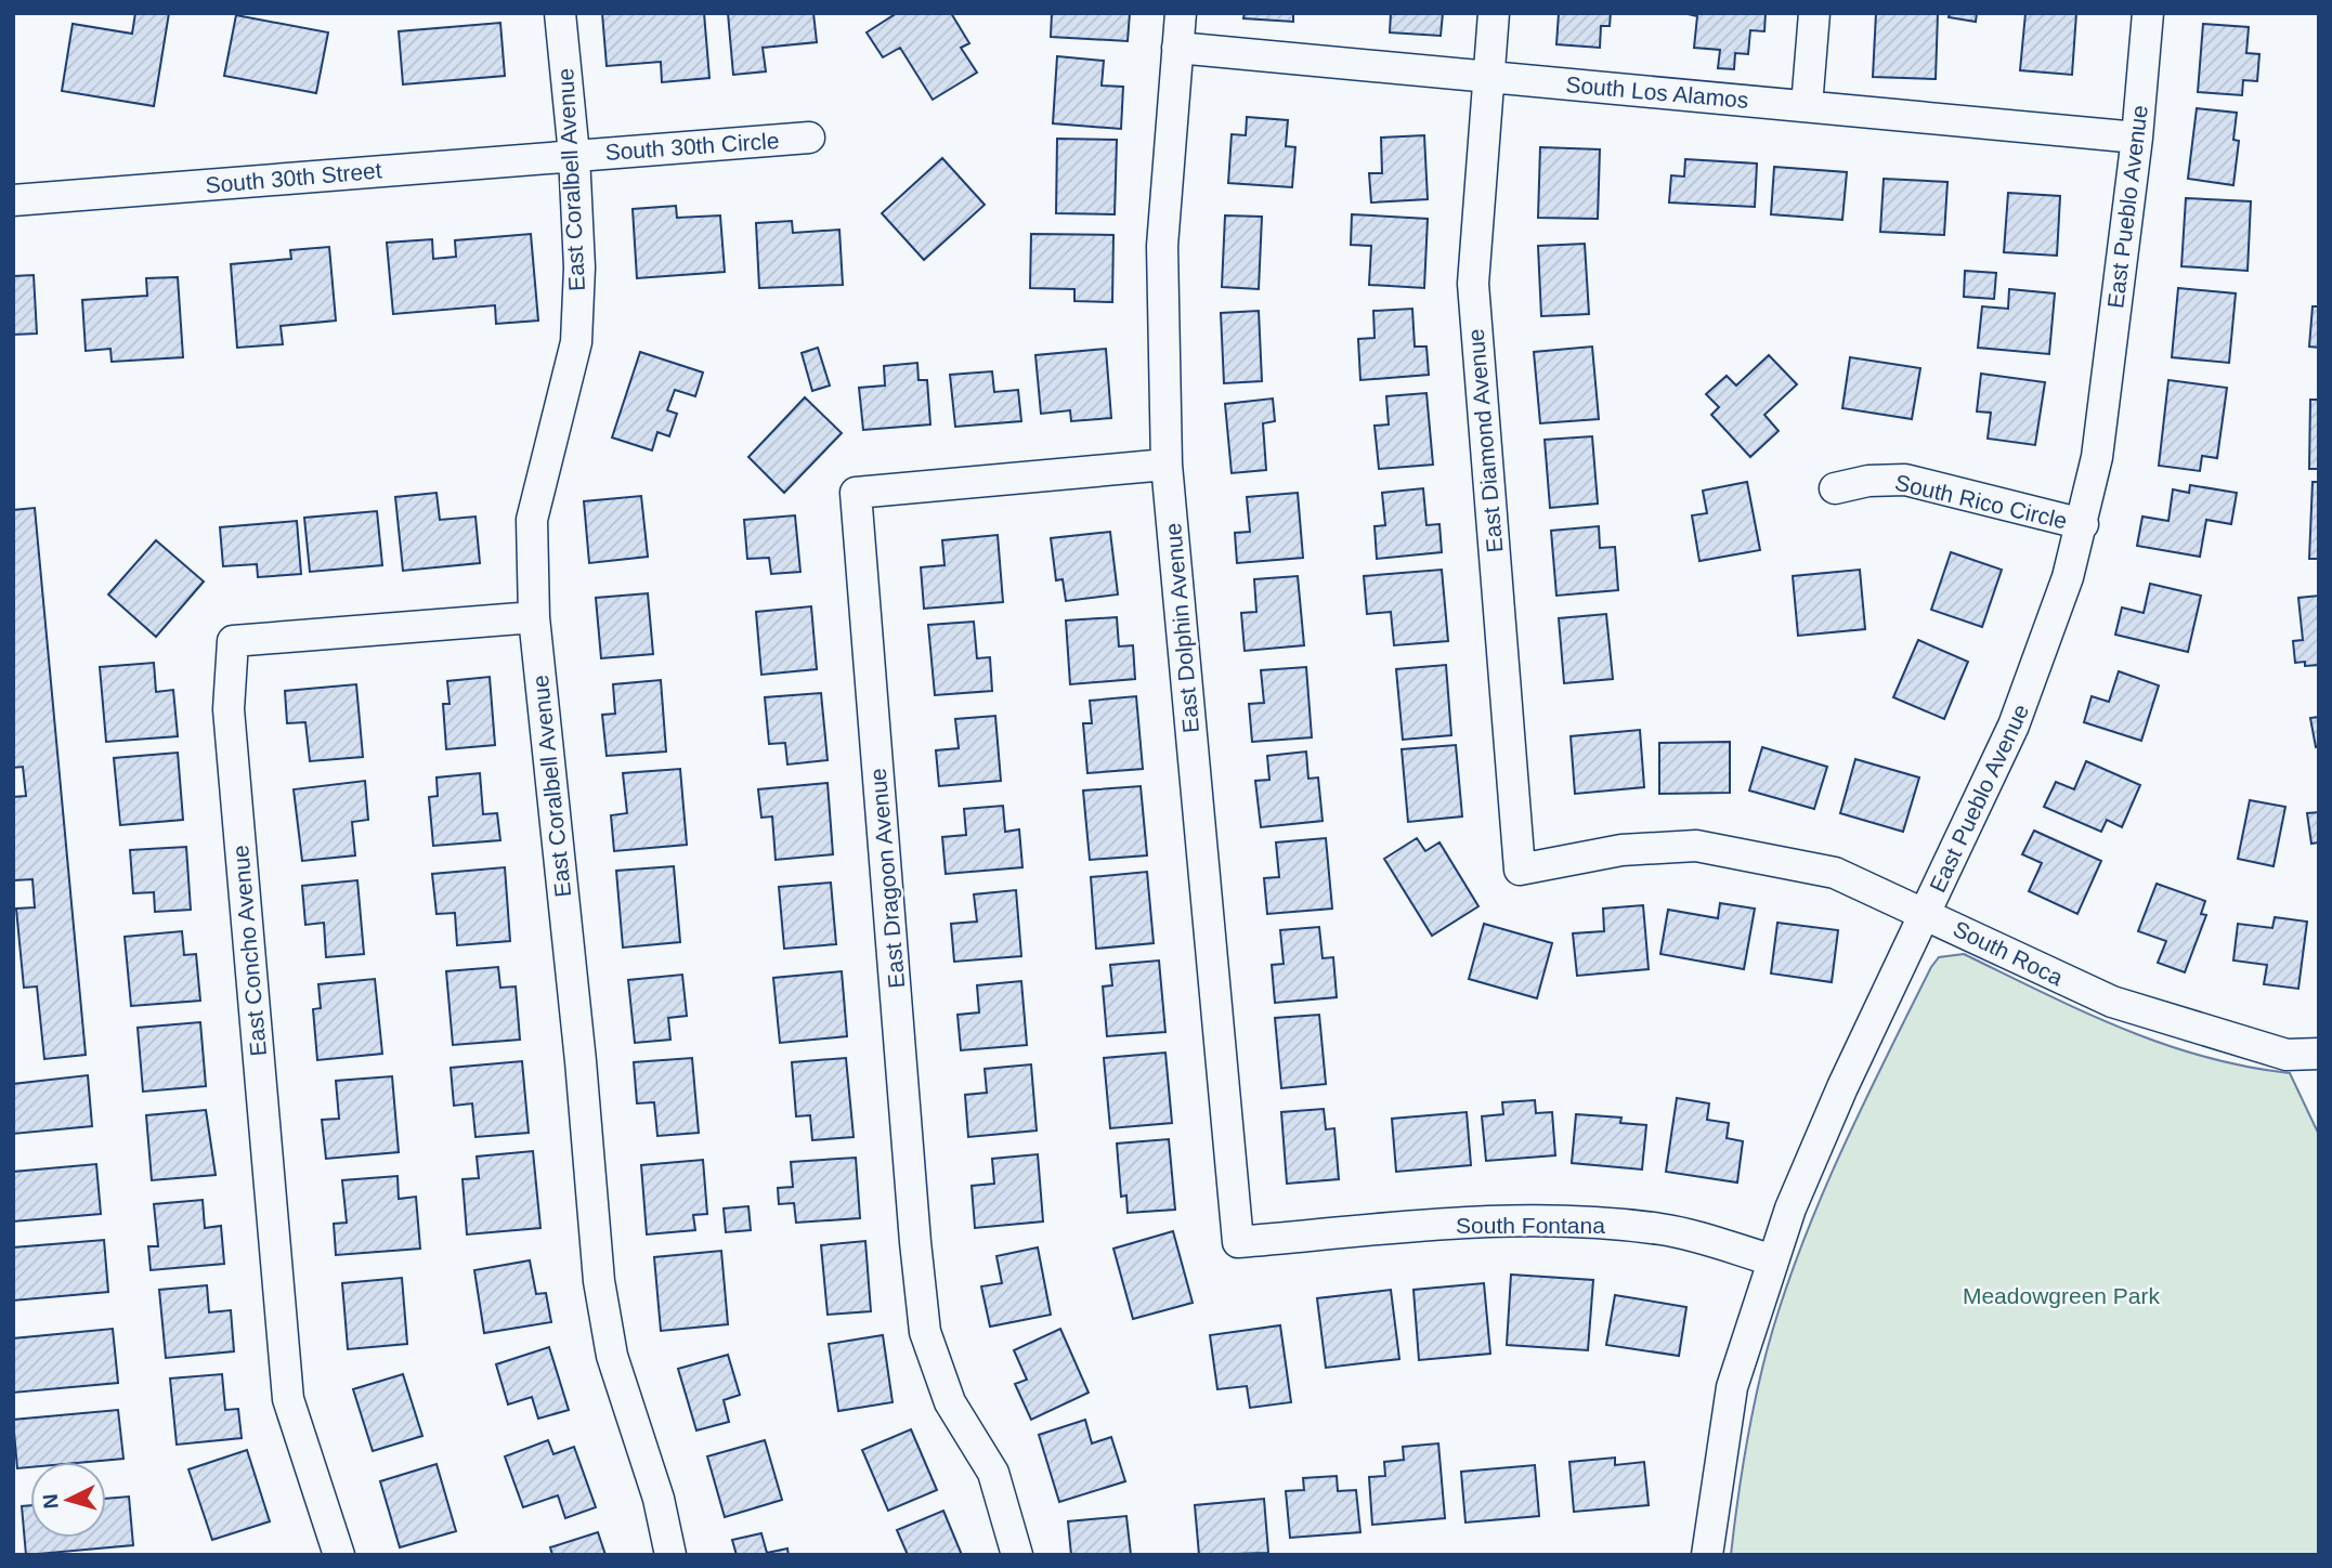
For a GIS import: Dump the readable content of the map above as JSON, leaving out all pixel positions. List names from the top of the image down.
{
  "streets": {
    "street": [
      "South Los Alamos",
      "South 30th Circle",
      "South 30th Street",
      "East Coralbell Avenue",
      "East Pueblo Avenue",
      "East Diamond Avenue",
      "South Rico Circle",
      "East Dolphin Avenue",
      "East Dragoon Avenue",
      "East Concho Avenue",
      "South Roca",
      "South Fontana"
    ]
  },
  "crossings": [
    ["South Los Alamos", "East Pueblo Avenue"],
    ["South Los Alamos", "East Diamond Avenue"],
    ["South Los Alamos", "East Dolphin Avenue"],
    ["South 30th Circle", "South 30th Street"],
    ["South 30th Circle", "East Coralbell Avenue"],
    ["South 30th Street", "East Coralbell Avenue"],
    ["East Coralbell Avenue", "East Concho Avenue"],
    ["East Pueblo Avenue", "South Rico Circle"],
    ["East Pueblo Avenue", "South Roca"],
    ["East Pueblo Avenue", "South Fontana"],
    ["East Diamond Avenue", "South Roca"],
    ["East Dolphin Avenue", "East Dragoon Avenue"],
    ["East Dolphin Avenue", "South Fontana"]
  ],
  "parks": ["Meadowgreen Park"],
  "north": "left"
}
